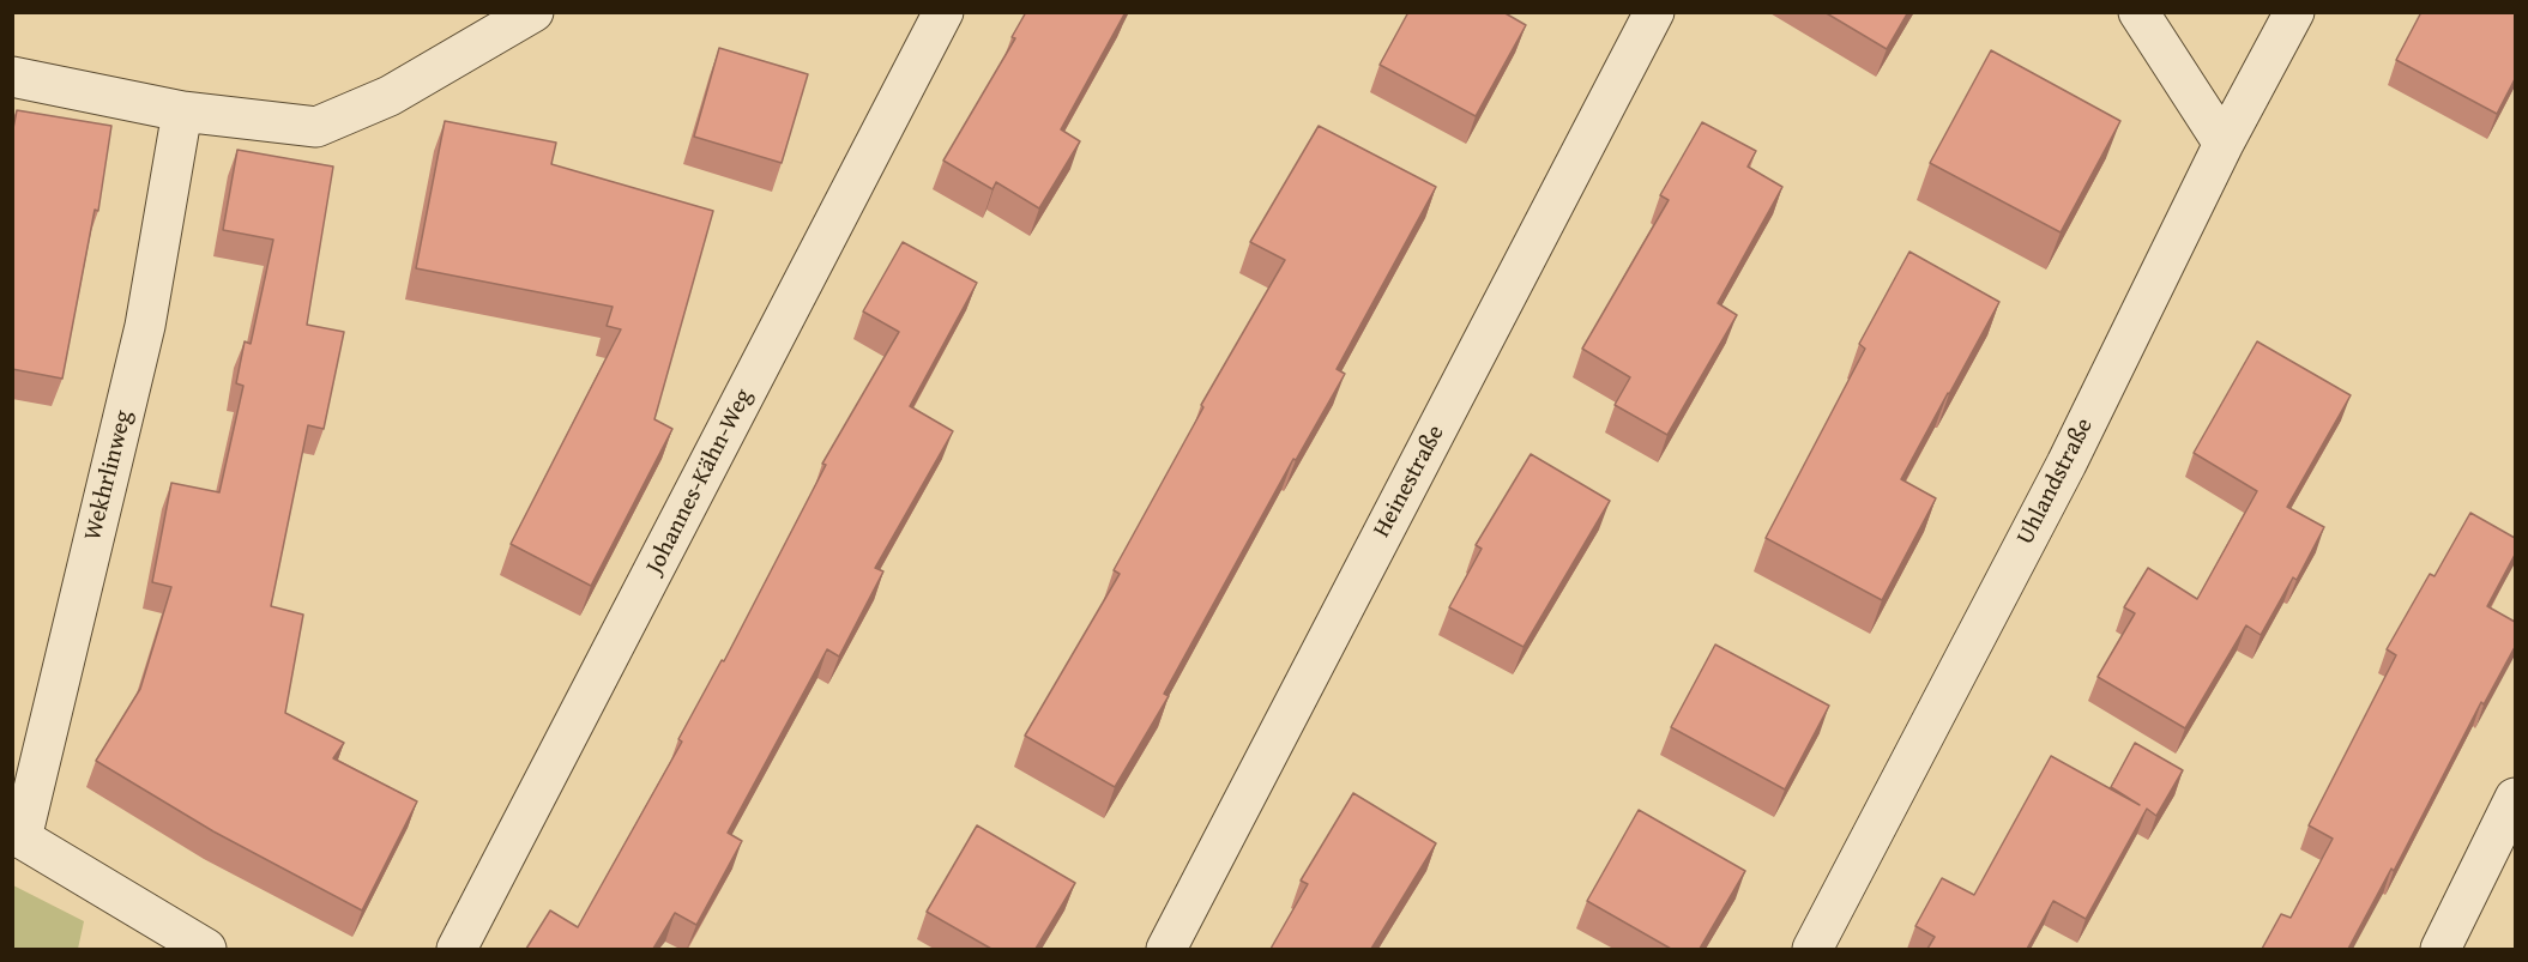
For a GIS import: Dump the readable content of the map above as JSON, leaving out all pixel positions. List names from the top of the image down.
{
  "streets": {
    "street": [
      "Wekhrlinweg",
      "Johannes-Kähn-Weg",
      "Heinestraße",
      "Uhlandstraße"
    ]
  }
}
